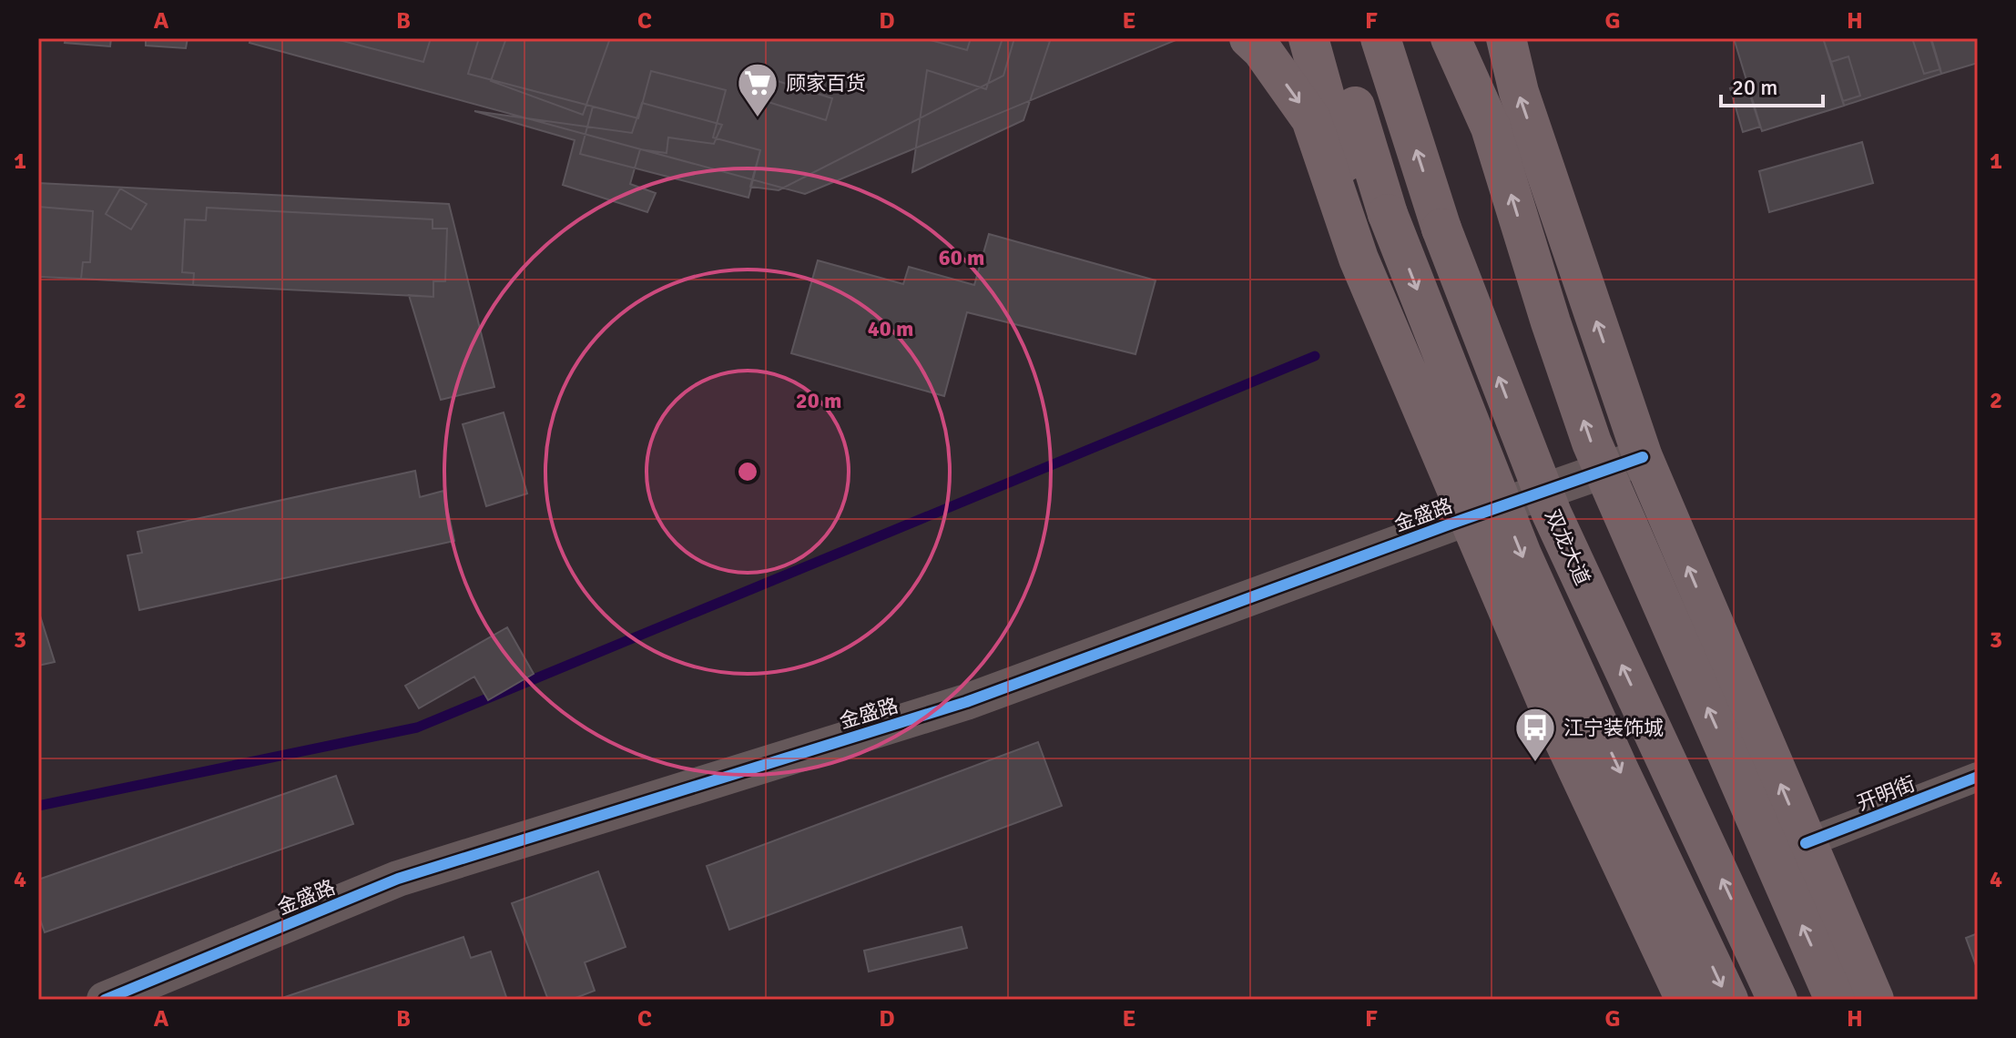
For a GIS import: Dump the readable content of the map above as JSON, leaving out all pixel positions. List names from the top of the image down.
{
  "streets": {
    "highway": ["双龙大道"],
    "street": ["金盛路", "开明街"]
  },
  "places": {
    "supermarket": ["顾家百货"],
    "bus stop": ["江宁装饰城"]
  },
  "scale_bar": "20 m",
  "grid": {
    "columns": [
      "A",
      "B",
      "C",
      "D",
      "E",
      "F",
      "G",
      "H"
    ],
    "rows": [
      "1",
      "2",
      "3",
      "4"
    ]
  },
  "rings": ["60 m", "40 m", "20 m"]
}
